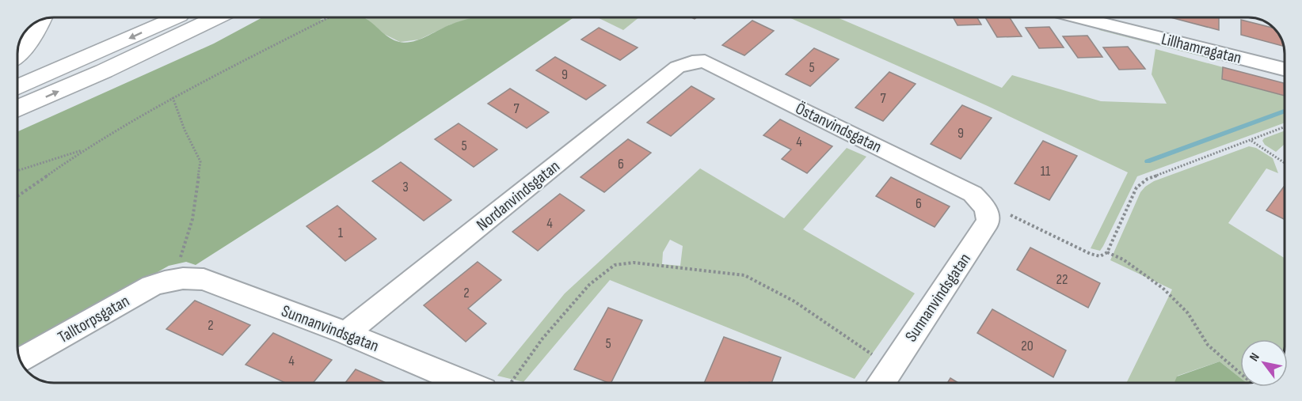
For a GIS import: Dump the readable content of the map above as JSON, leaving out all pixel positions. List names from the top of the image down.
{
  "streets": {
    "street": [
      "Lillhamragatan",
      "Östanvindsgatan",
      "Nordanvindsgatan",
      "Sunnanvindsgatan",
      "Talltorpsgatan"
    ]
  },
  "crossings": [
    ["Östanvindsgatan", "Nordanvindsgatan"],
    ["Östanvindsgatan", "Sunnanvindsgatan"],
    ["Nordanvindsgatan", "Sunnanvindsgatan"],
    ["Sunnanvindsgatan", "Talltorpsgatan"]
  ],
  "house_numbers": [
    "5",
    "9",
    "7",
    "7",
    "9",
    "4",
    "5",
    "6",
    "11",
    "3",
    "6",
    "4",
    "1",
    "22",
    "2",
    "2",
    "5",
    "20",
    "4"
  ],
  "north": "top left"
}
